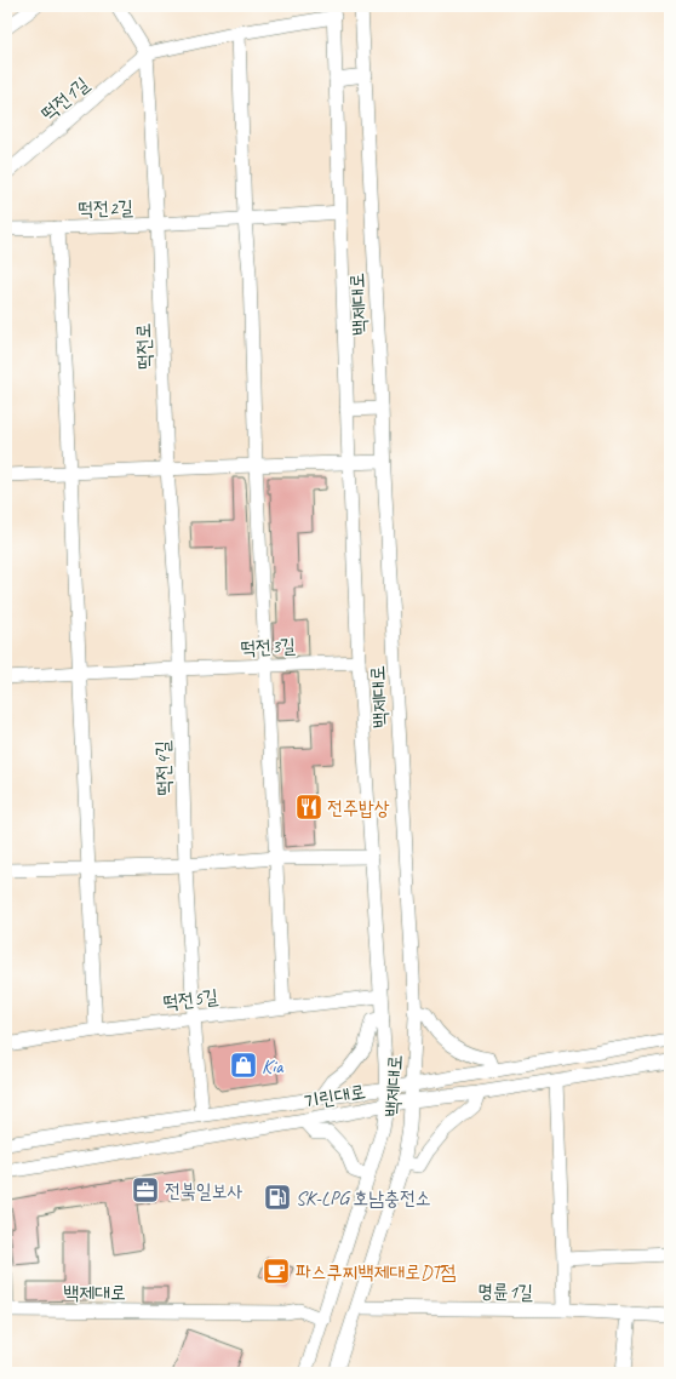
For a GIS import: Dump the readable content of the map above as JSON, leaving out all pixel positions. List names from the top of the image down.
{
  "streets": {
    "street": [
      "떡전1길",
      "떡전2길",
      "백제대로",
      "떡전로",
      "떡전3길",
      "떡전4길",
      "떡전5길",
      "기린대로",
      "명륜1길"
    ]
  },
  "crossings": [
    ["떡전1길", "떡전2길"],
    ["떡전1길", "백제대로"],
    ["떡전2길", "백제대로"],
    ["떡전2길", "떡전로"],
    ["백제대로", "떡전3길"],
    ["백제대로", "떡전5길"],
    ["백제대로", "기린대로"],
    ["백제대로", "명륜1길"],
    ["떡전로", "떡전3길"],
    ["떡전로", "떡전4길"],
    ["떡전3길", "떡전4길"],
    ["떡전4길", "떡전5길"],
    ["떡전4길", "기린대로"]
  ],
  "places": {
    "restaurant": ["전주밥상"],
    "shop": ["Kia"],
    "office": ["전북일보사"],
    "fuel station": ["SK-LPG 호남충전소"],
    "cafe": ["파스쿠찌백제대로DT점"]
  }
}
